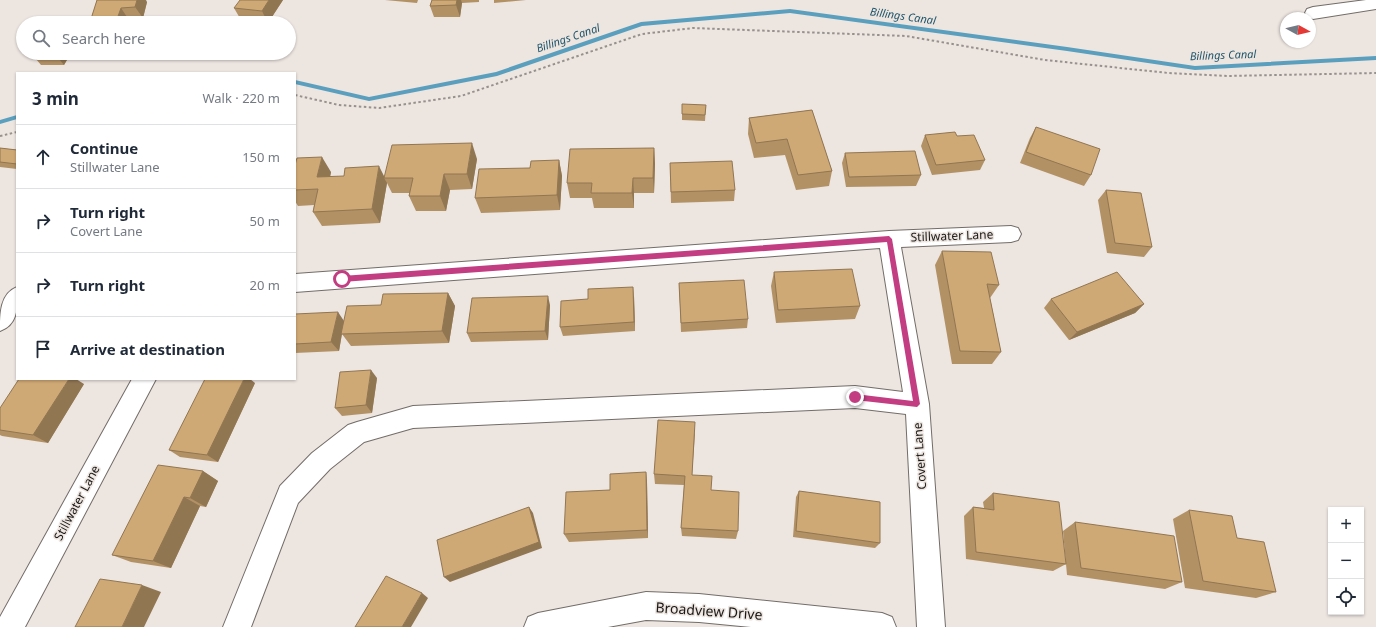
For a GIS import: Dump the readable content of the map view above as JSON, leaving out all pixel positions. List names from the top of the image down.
{
  "streets": {
    "street": ["Stillwater Lane", "Covert Lane", "Broadview Drive"]
  },
  "crossings": [
    ["Stillwater Lane", "Covert Lane"]
  ],
  "water": ["Billings Canal"],
  "north": "right",
  "page": {
    "search": "Search here",
    "heading": ["3 min", "Walk · 220 m"],
    "list": [
      ["Continue", "Stillwater Lane", "150 m"],
      ["Turn right", "Covert Lane", "50 m"],
      ["Turn right", "20 m"],
      "Arrive at destination"
    ],
    "map_buttons": ["+", "−"]
  }
}
